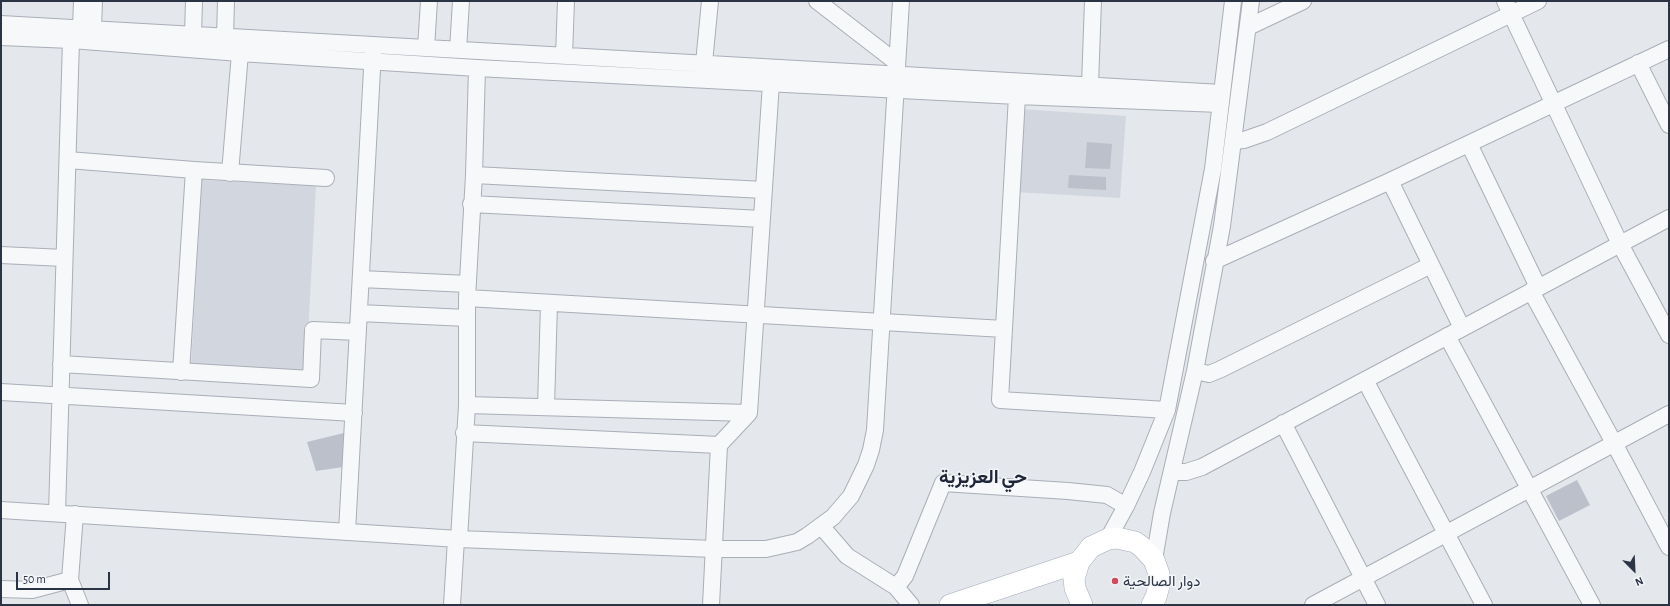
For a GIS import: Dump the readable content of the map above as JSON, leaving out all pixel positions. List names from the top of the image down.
{
  "districts": ["حي العزيزية"],
  "places": ["دوار الصالحية"],
  "scale_bar": "50 m",
  "north": "bottom right"
}
